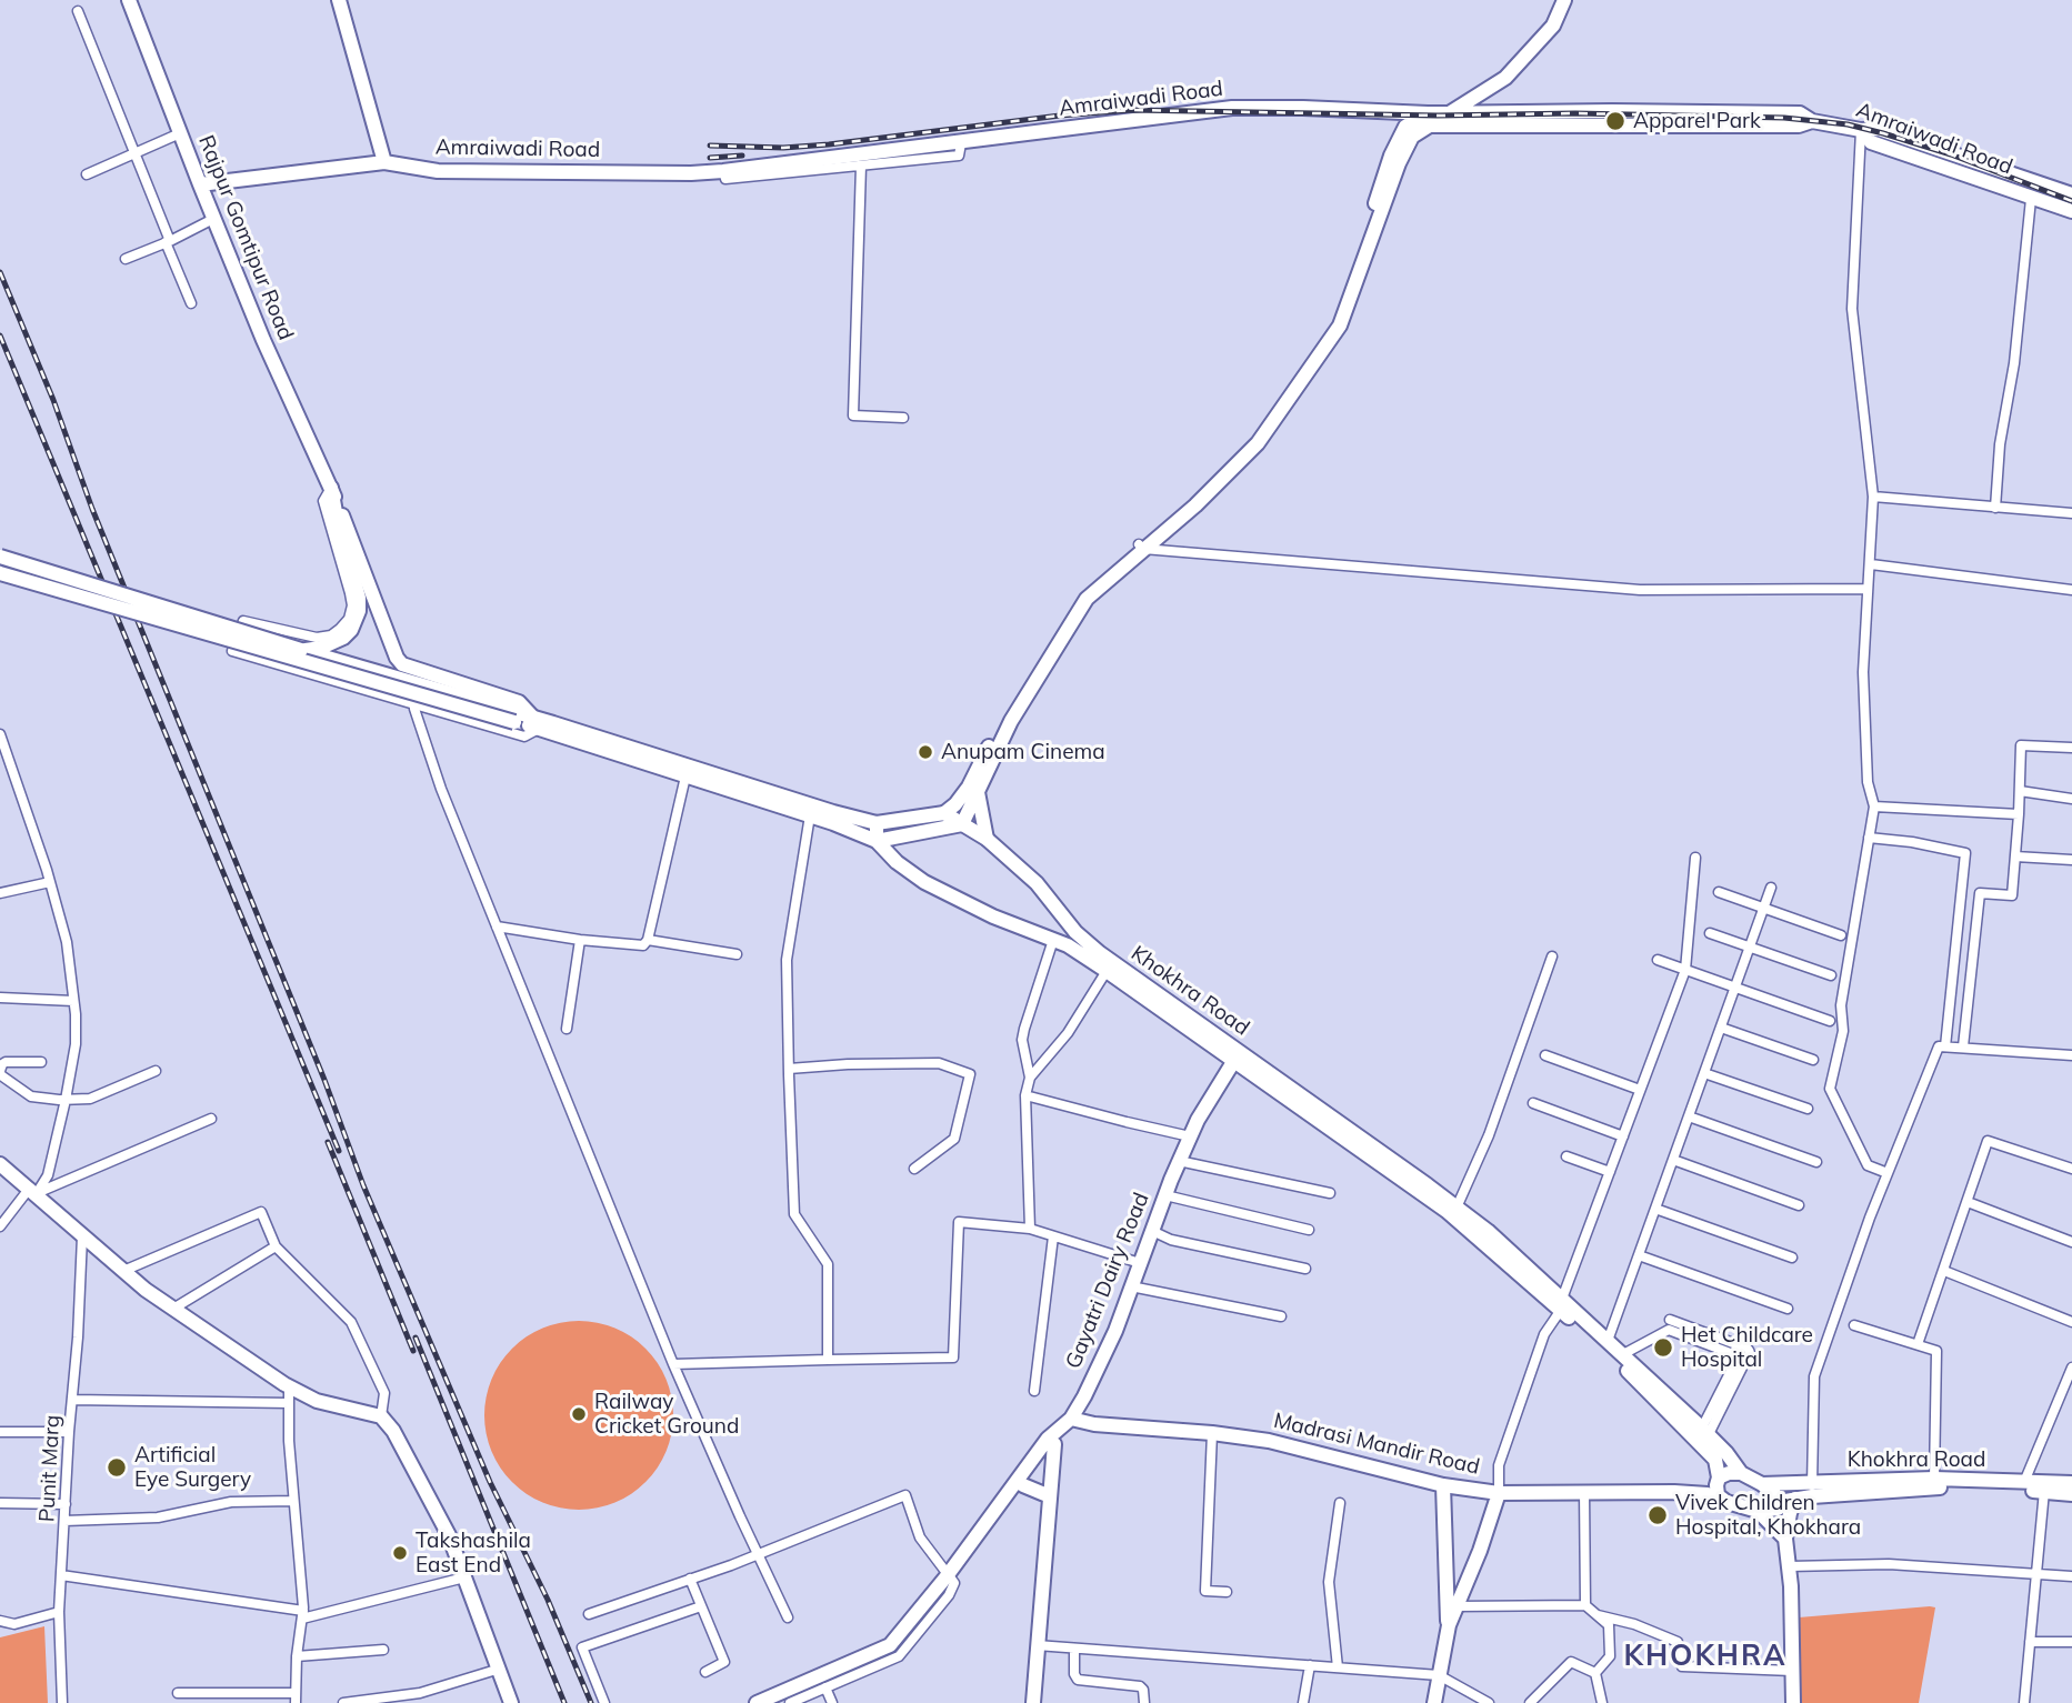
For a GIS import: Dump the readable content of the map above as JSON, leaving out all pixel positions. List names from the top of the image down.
{
  "streets": {
    "main road": [
      "Amraiwadi Road",
      "Rajpur Gomtipur Road",
      "Khokhra Road",
      "Gayatri Dairy Road",
      "Madrasi Mandir Road"
    ],
    "street": ["Punit Marg"]
  },
  "crossings": [
    ["Amraiwadi Road", "Rajpur Gomtipur Road"],
    ["Khokhra Road", "Gayatri Dairy Road"],
    ["Gayatri Dairy Road", "Madrasi Mandir Road"]
  ],
  "districts": ["KHOKHRA"],
  "places": [
    "Apparel Park",
    "Anupam Cinema",
    "Het Childcare Hospital",
    "Railway Cricket Ground",
    "Artificial Eye Surgery",
    "Vivek Children Hospital, Khokhara",
    "Takshashila East End"
  ]
}
